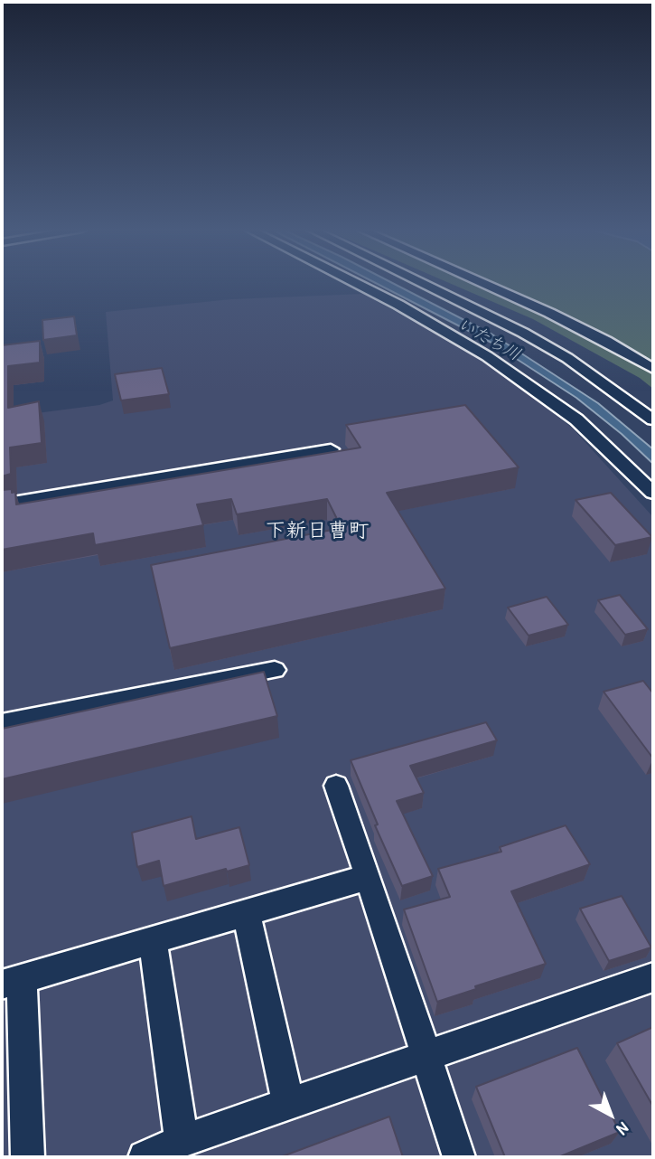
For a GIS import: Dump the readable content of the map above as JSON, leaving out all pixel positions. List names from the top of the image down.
{
  "districts": ["下新日曹町"],
  "water": ["いたち川"],
  "north": "bottom right"
}
